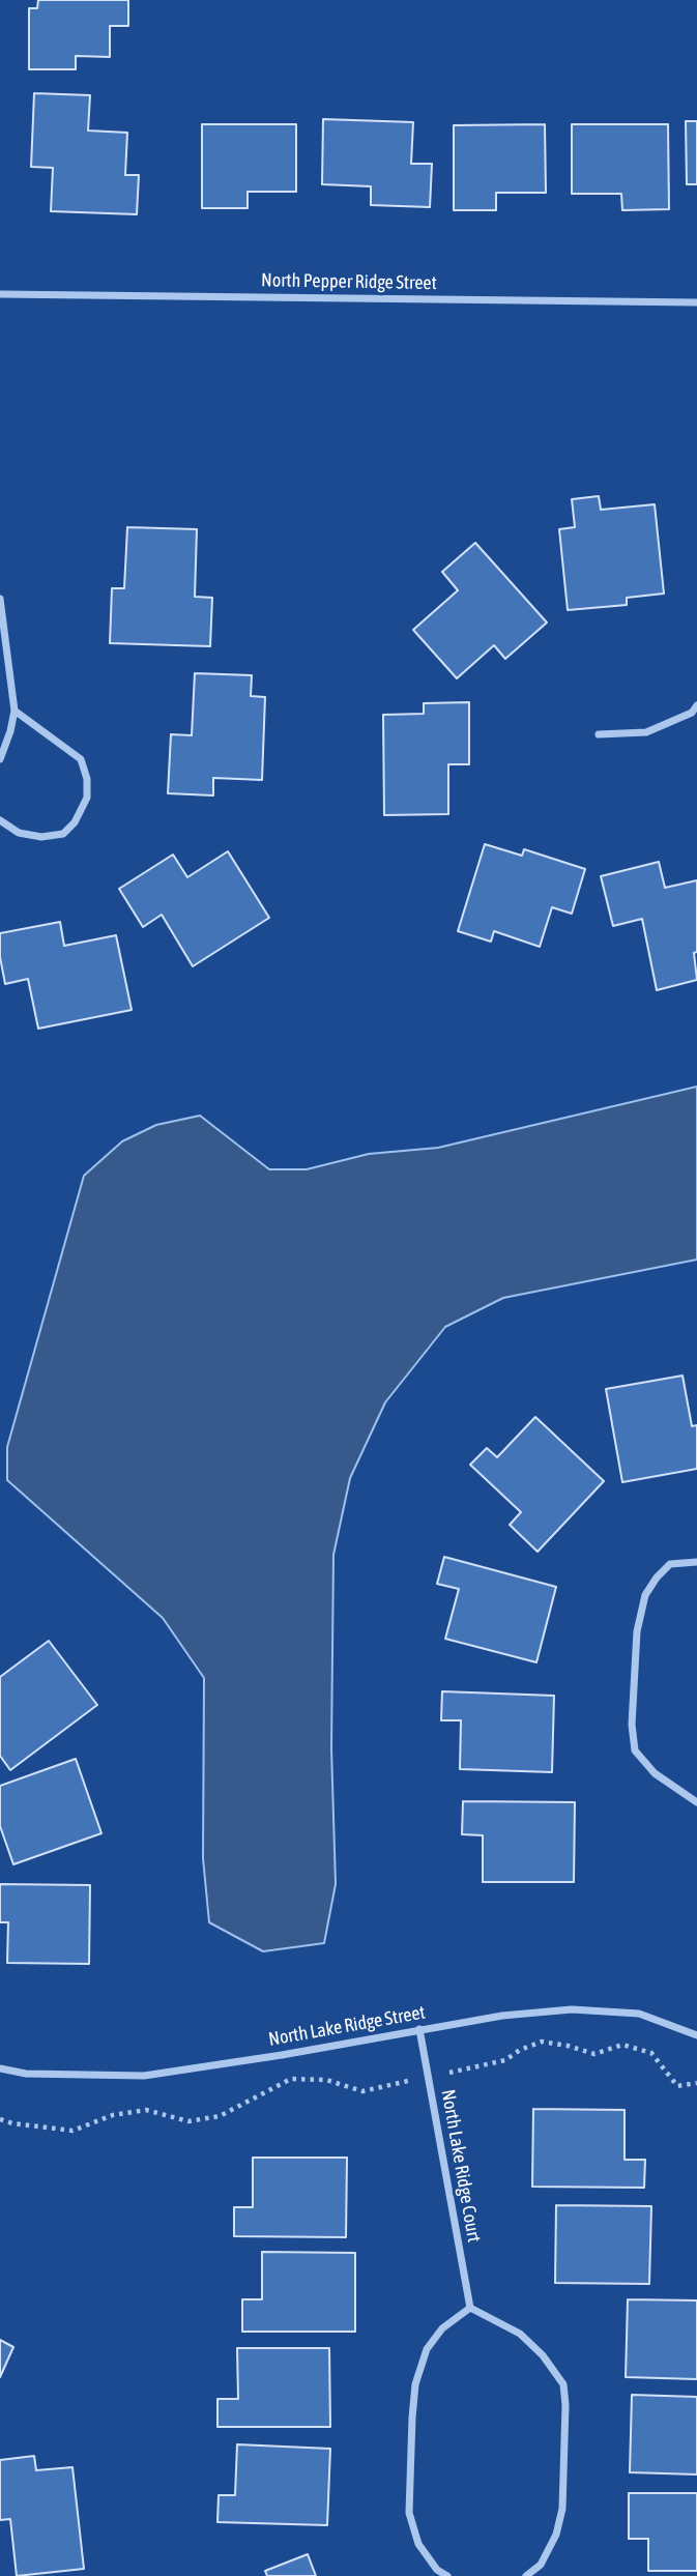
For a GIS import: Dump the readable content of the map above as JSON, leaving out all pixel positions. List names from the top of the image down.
{
  "streets": {
    "street": ["North Pepper Ridge Street", "North Lake Ridge Street", "North Lake Ridge Court"]
  },
  "crossings": [
    ["North Lake Ridge Street", "North Lake Ridge Court"]
  ]
}
